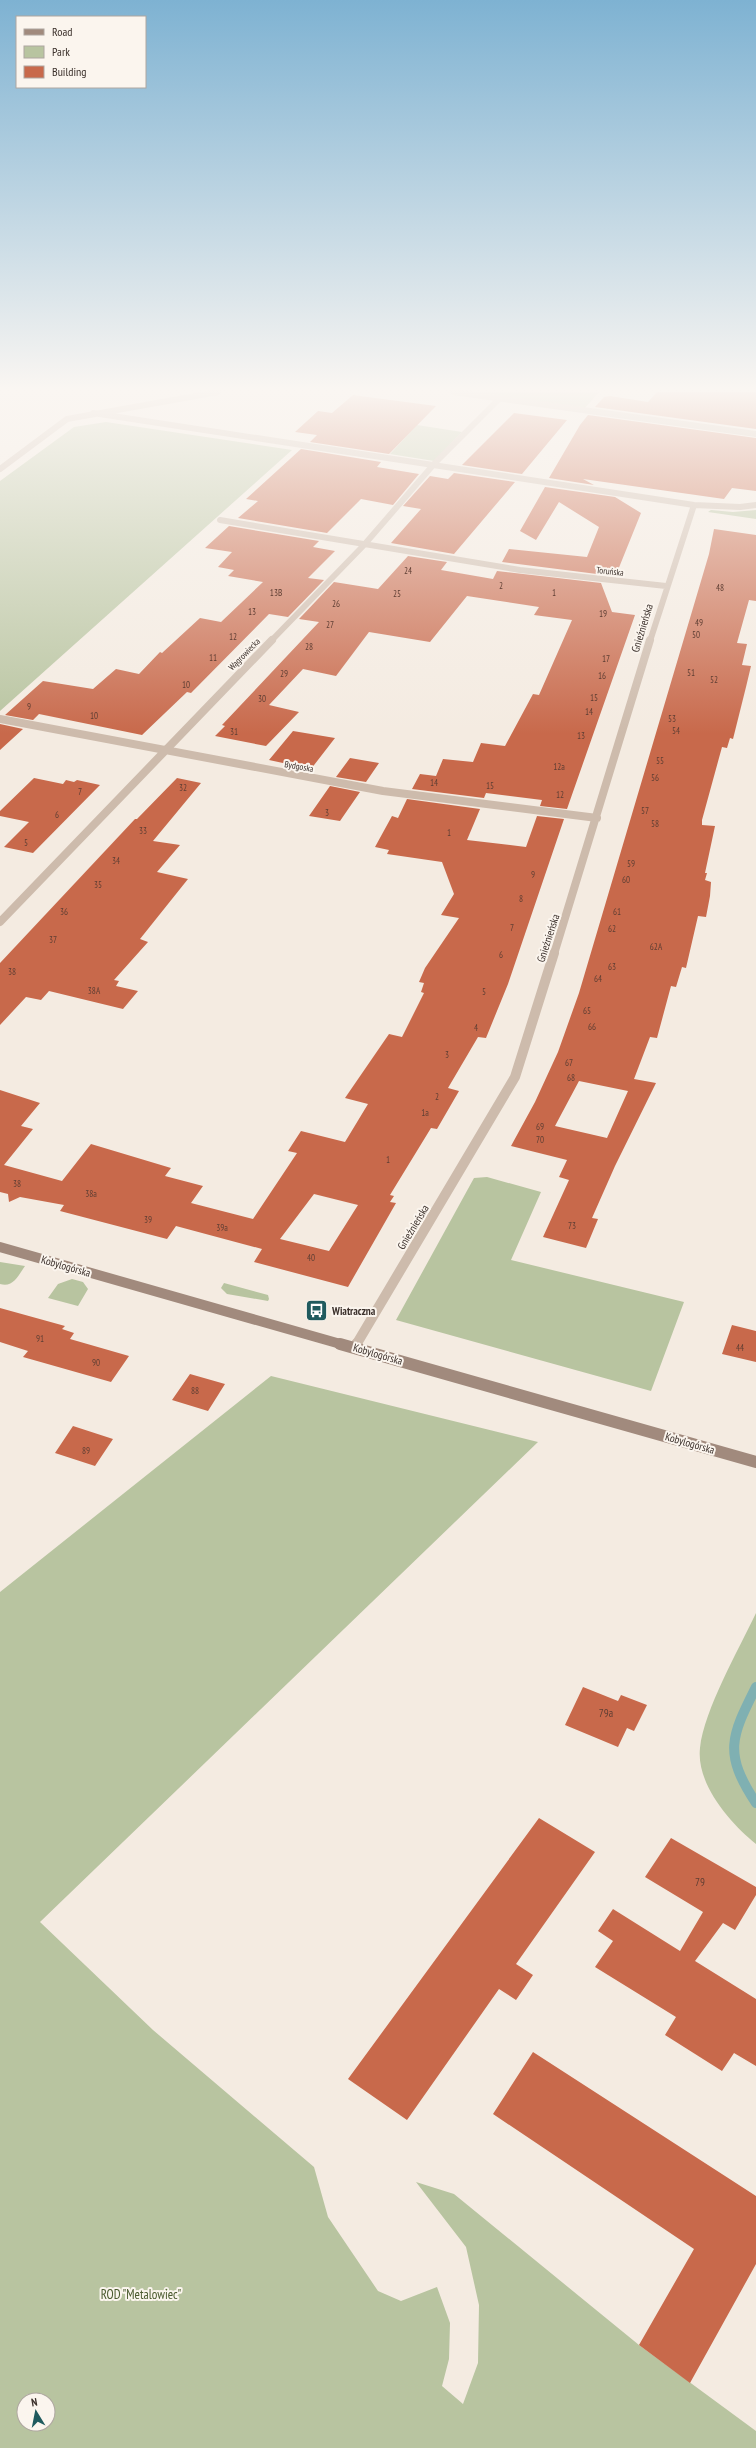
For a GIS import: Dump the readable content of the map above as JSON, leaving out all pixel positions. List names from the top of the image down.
{
  "streets": {
    "street": [
      "Toruńska",
      "Gnieźnieńska",
      "Wągrowiecka",
      "Bydgoska",
      "Kobylogórska"
    ]
  },
  "crossings": [
    ["Toruńska", "Gnieźnieńska"],
    ["Toruńska", "Wągrowiecka"],
    ["Gnieźnieńska", "Bydgoska"],
    ["Gnieźnieńska", "Kobylogórska"],
    ["Wągrowiecka", "Bydgoska"]
  ],
  "parks": ["ROD \"Metalowiec\""],
  "places": {
    "bus stop": ["Wiatraczna"]
  },
  "house_numbers": [
    "24",
    "2",
    "48",
    "13B",
    "1",
    "25",
    "26",
    "13",
    "19",
    "49",
    "27",
    "50",
    "12",
    "28",
    "11",
    "17",
    "51",
    "29",
    "16",
    "52",
    "10",
    "15",
    "30",
    "9",
    "14",
    "10",
    "53",
    "54",
    "31",
    "13",
    "55",
    "12a",
    "56",
    "14",
    "15",
    "32",
    "7",
    "12",
    "57",
    "3",
    "6",
    "58",
    "33",
    "1",
    "5",
    "34",
    "59",
    "9",
    "60",
    "35",
    "8",
    "36",
    "61",
    "7",
    "62",
    "37",
    "62A",
    "6",
    "63",
    "38",
    "64",
    "38A",
    "5",
    "65",
    "66",
    "4",
    "3",
    "67",
    "68",
    "2",
    "1a",
    "69",
    "70",
    "1",
    "38",
    "38a",
    "39",
    "73",
    "39a",
    "40",
    "91",
    "44",
    "90",
    "88",
    "89",
    "79a",
    "79"
  ],
  "legend": ["Road", "Park", "Building"],
  "north": "top"
}
